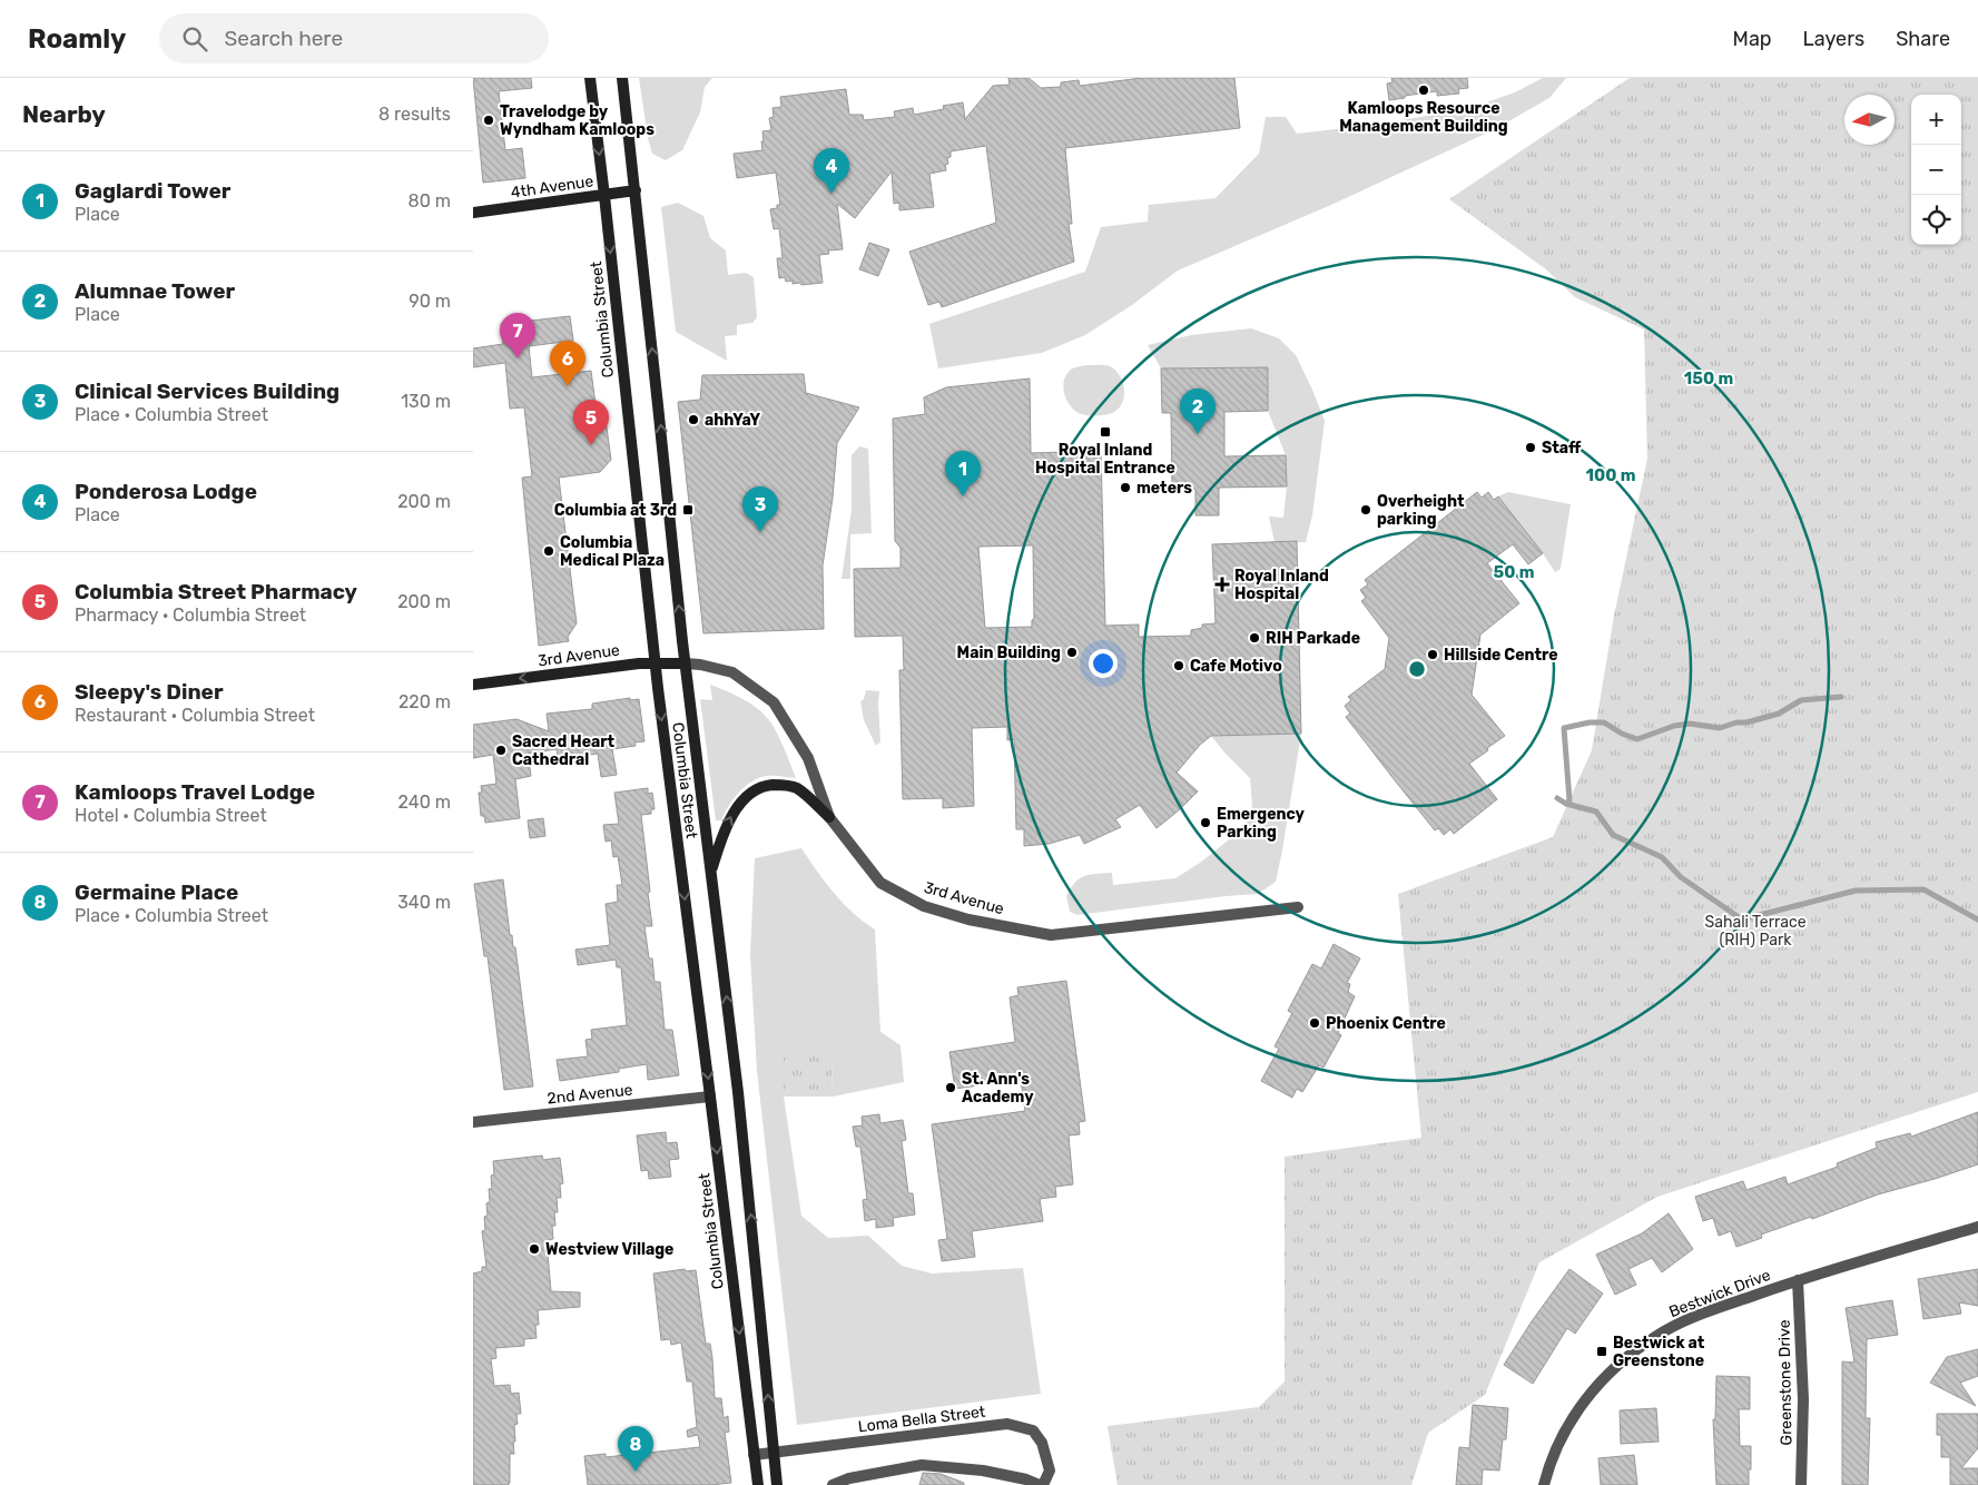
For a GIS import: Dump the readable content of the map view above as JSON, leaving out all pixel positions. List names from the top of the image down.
{
  "streets": {
    "main road": ["4th Avenue", "Columbia Street", "3rd Avenue"],
    "street": [
      "2nd Avenue",
      "Bestwick Drive",
      "Greenstone Drive",
      "Loma Bella Street"
    ]
  },
  "crossings": [
    ["4th Avenue", "Columbia Street"],
    ["Columbia Street", "3rd Avenue"],
    ["Columbia Street", "2nd Avenue"],
    ["Columbia Street", "Loma Bella Street"],
    ["Bestwick Drive", "Greenstone Drive"]
  ],
  "parks": ["Sahali Terrace (RIH) Park"],
  "places": {
    "other": [
      "Kamloops Resource Management Building",
      "Travelodge by Wyndham Kamloops",
      "ahhYaY",
      "Staff",
      "meters",
      "Overheight parking",
      "Columbia Medical Plaza",
      "RIH Parkade",
      "Main Building",
      "Hillside Centre",
      "Cafe Motivo",
      "Sacred Heart Cathedral",
      "Emergency Parking",
      "Phoenix Centre",
      "St. Ann's Academy",
      "Westview Village"
    ],
    "transit": ["Royal Inland Hospital Entrance", "Columbia at 3rd", "Bestwick at Greenstone"],
    "health": ["Royal Inland Hospital"]
  },
  "north": "left",
  "page": {
    "header": "Roamly",
    "search": "Search here",
    "nav": ["Map", "Layers", "Share"],
    "heading": ["Nearby", "8 results"],
    "map_buttons": ["+", "−"],
    "pins": [
      "4",
      "7",
      "6",
      "2",
      "5",
      "1",
      "3",
      "8"
    ],
    "list": [
      {
        "mark": "1",
        "name": "Gaglardi Tower",
        "note": "Place",
        "value": "80 m"
      },
      {
        "mark": "2",
        "name": "Alumnae Tower",
        "note": "Place",
        "value": "90 m"
      },
      {
        "mark": "3",
        "name": "Clinical Services Building",
        "note": "Place · Columbia Street",
        "value": "130 m"
      },
      {
        "mark": "4",
        "name": "Ponderosa Lodge",
        "note": "Place",
        "value": "200 m"
      },
      {
        "mark": "5",
        "name": "Columbia Street Pharmacy",
        "note": "Pharmacy · Columbia Street",
        "value": "200 m"
      },
      {
        "mark": "6",
        "name": "Sleepy's Diner",
        "note": "Restaurant · Columbia Street",
        "value": "220 m"
      },
      {
        "mark": "7",
        "name": "Kamloops Travel Lodge",
        "note": "Hotel · Columbia Street",
        "value": "240 m"
      },
      {
        "mark": "8",
        "name": "Germaine Place",
        "note": "Place · Columbia Street",
        "value": "340 m"
      }
    ]
  },
  "rings": ["150 m", "100 m", "50 m"]
}
